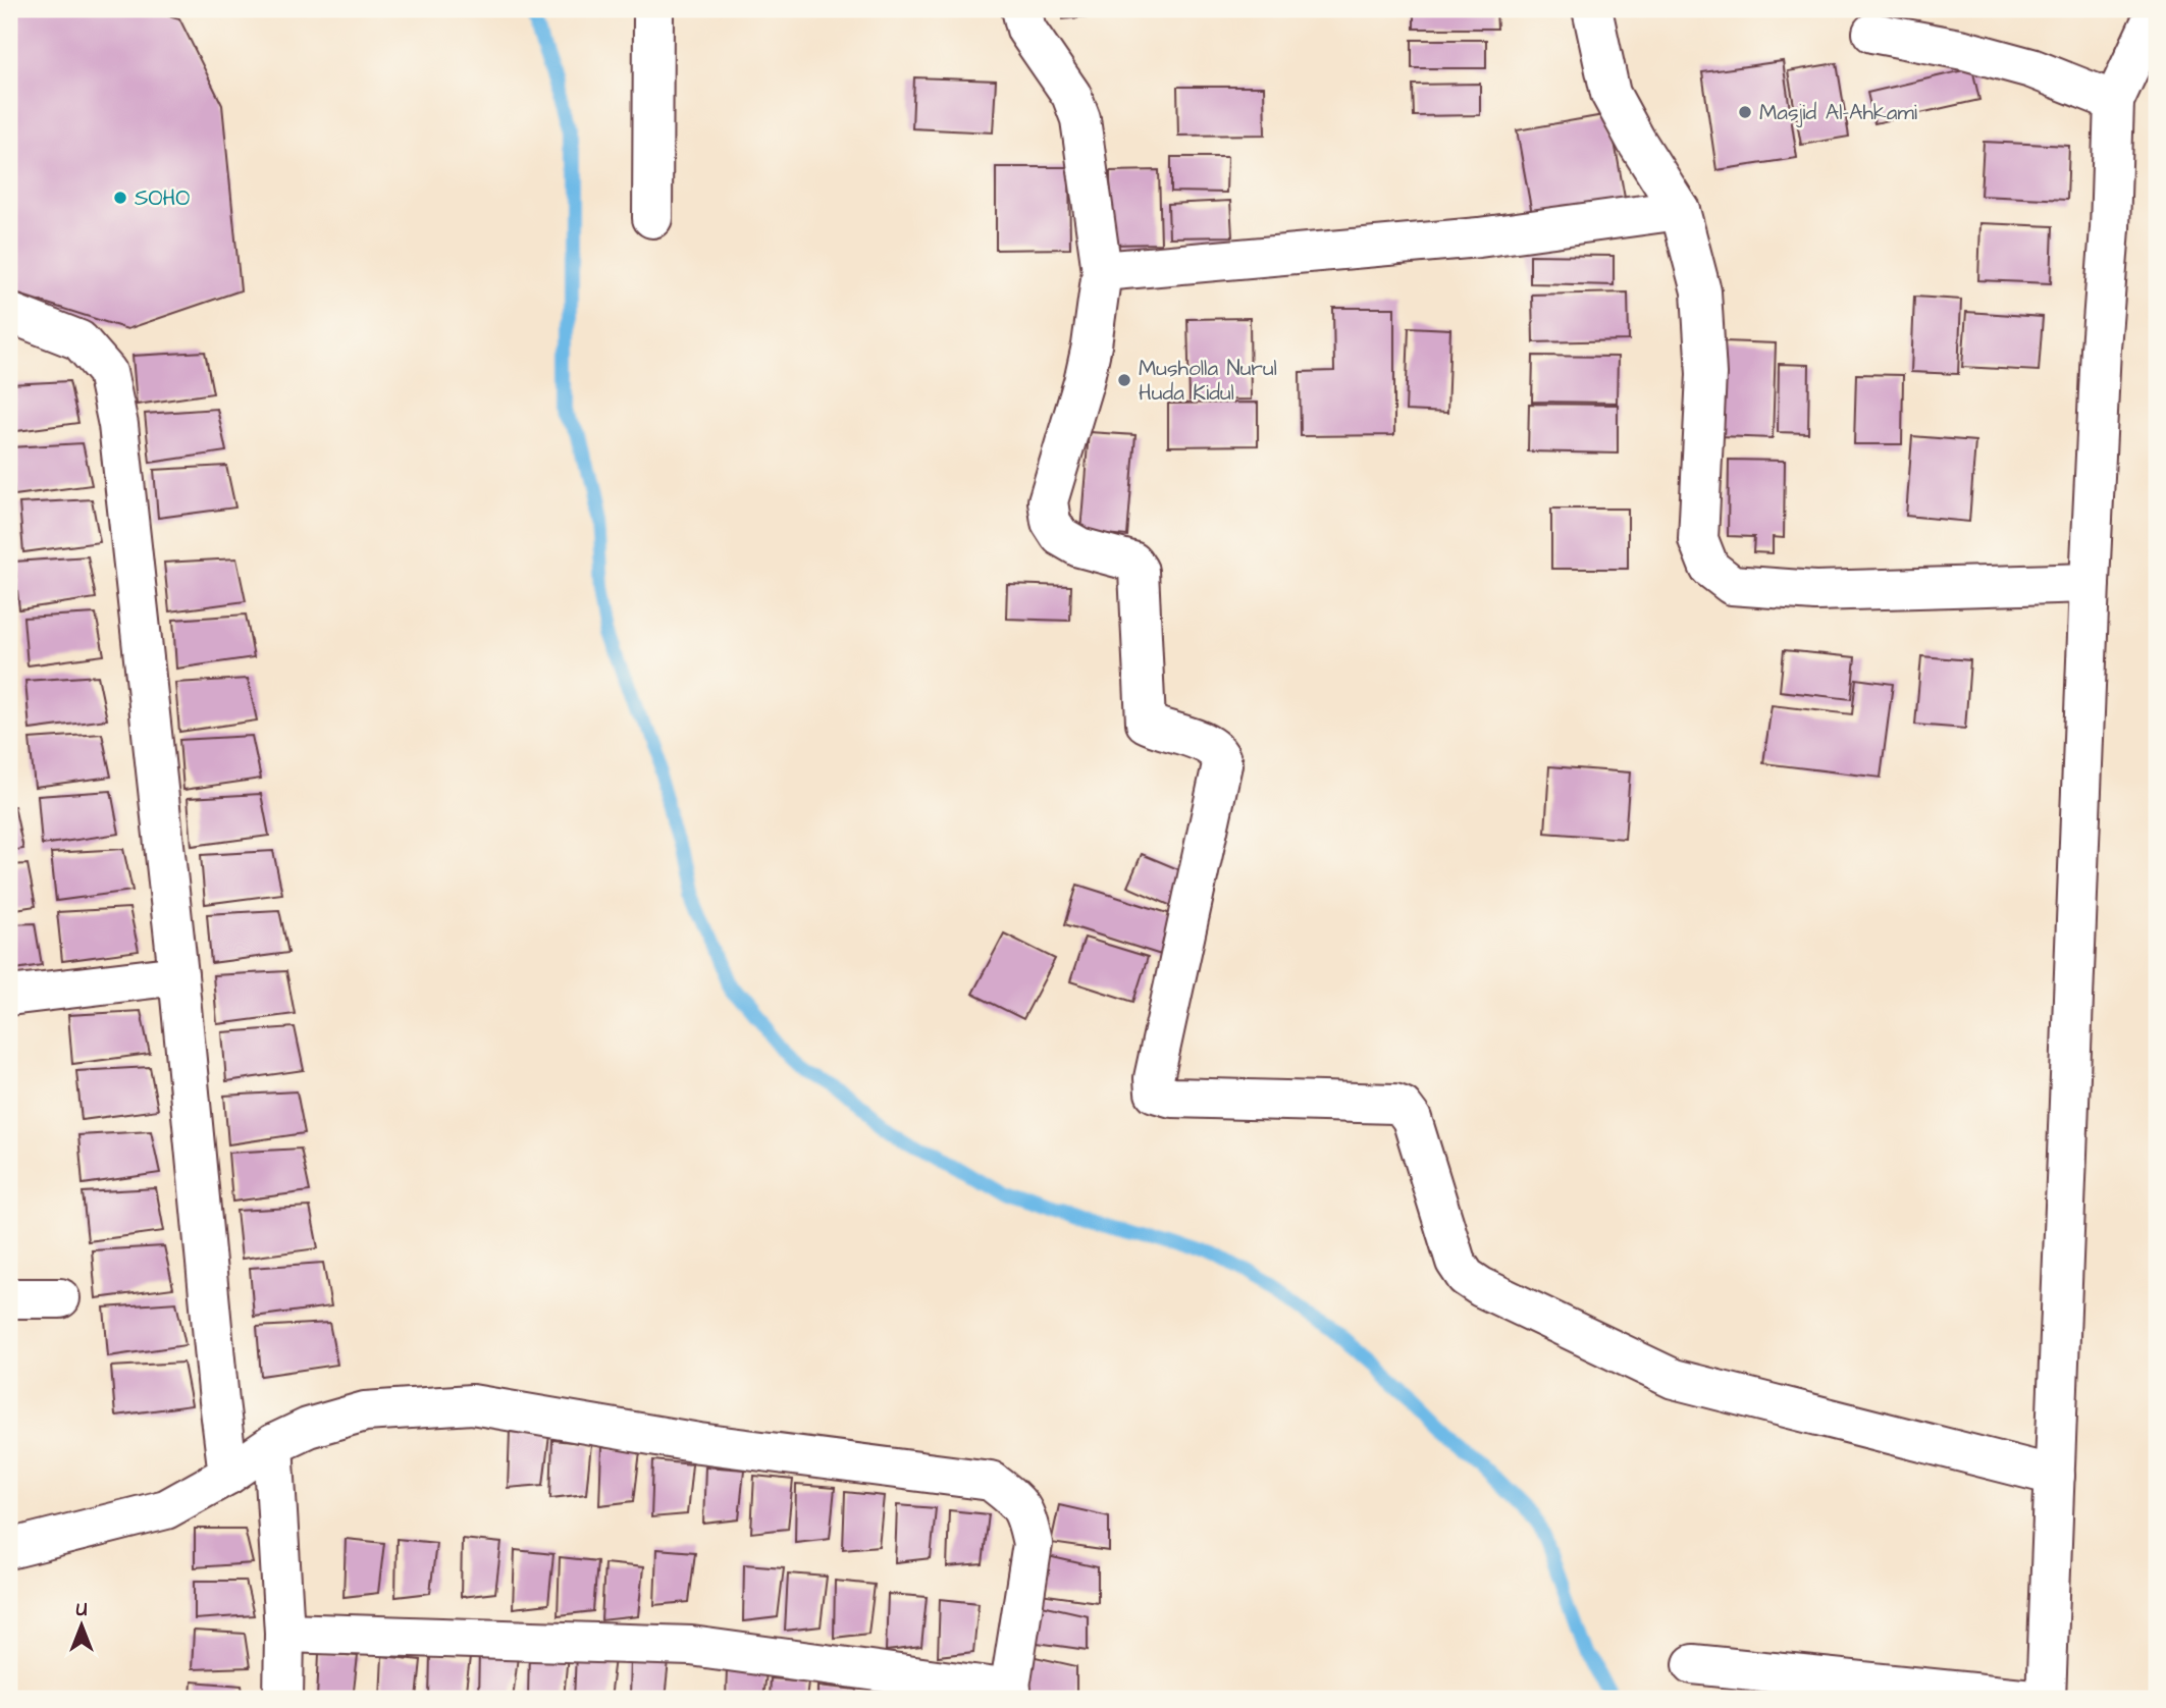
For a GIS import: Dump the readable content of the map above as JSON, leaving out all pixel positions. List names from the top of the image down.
{
  "places": ["Masjid Al-Ahkami", "SOHO", "Musholla Nurul Huda Kidul"],
  "north": "top"
}
